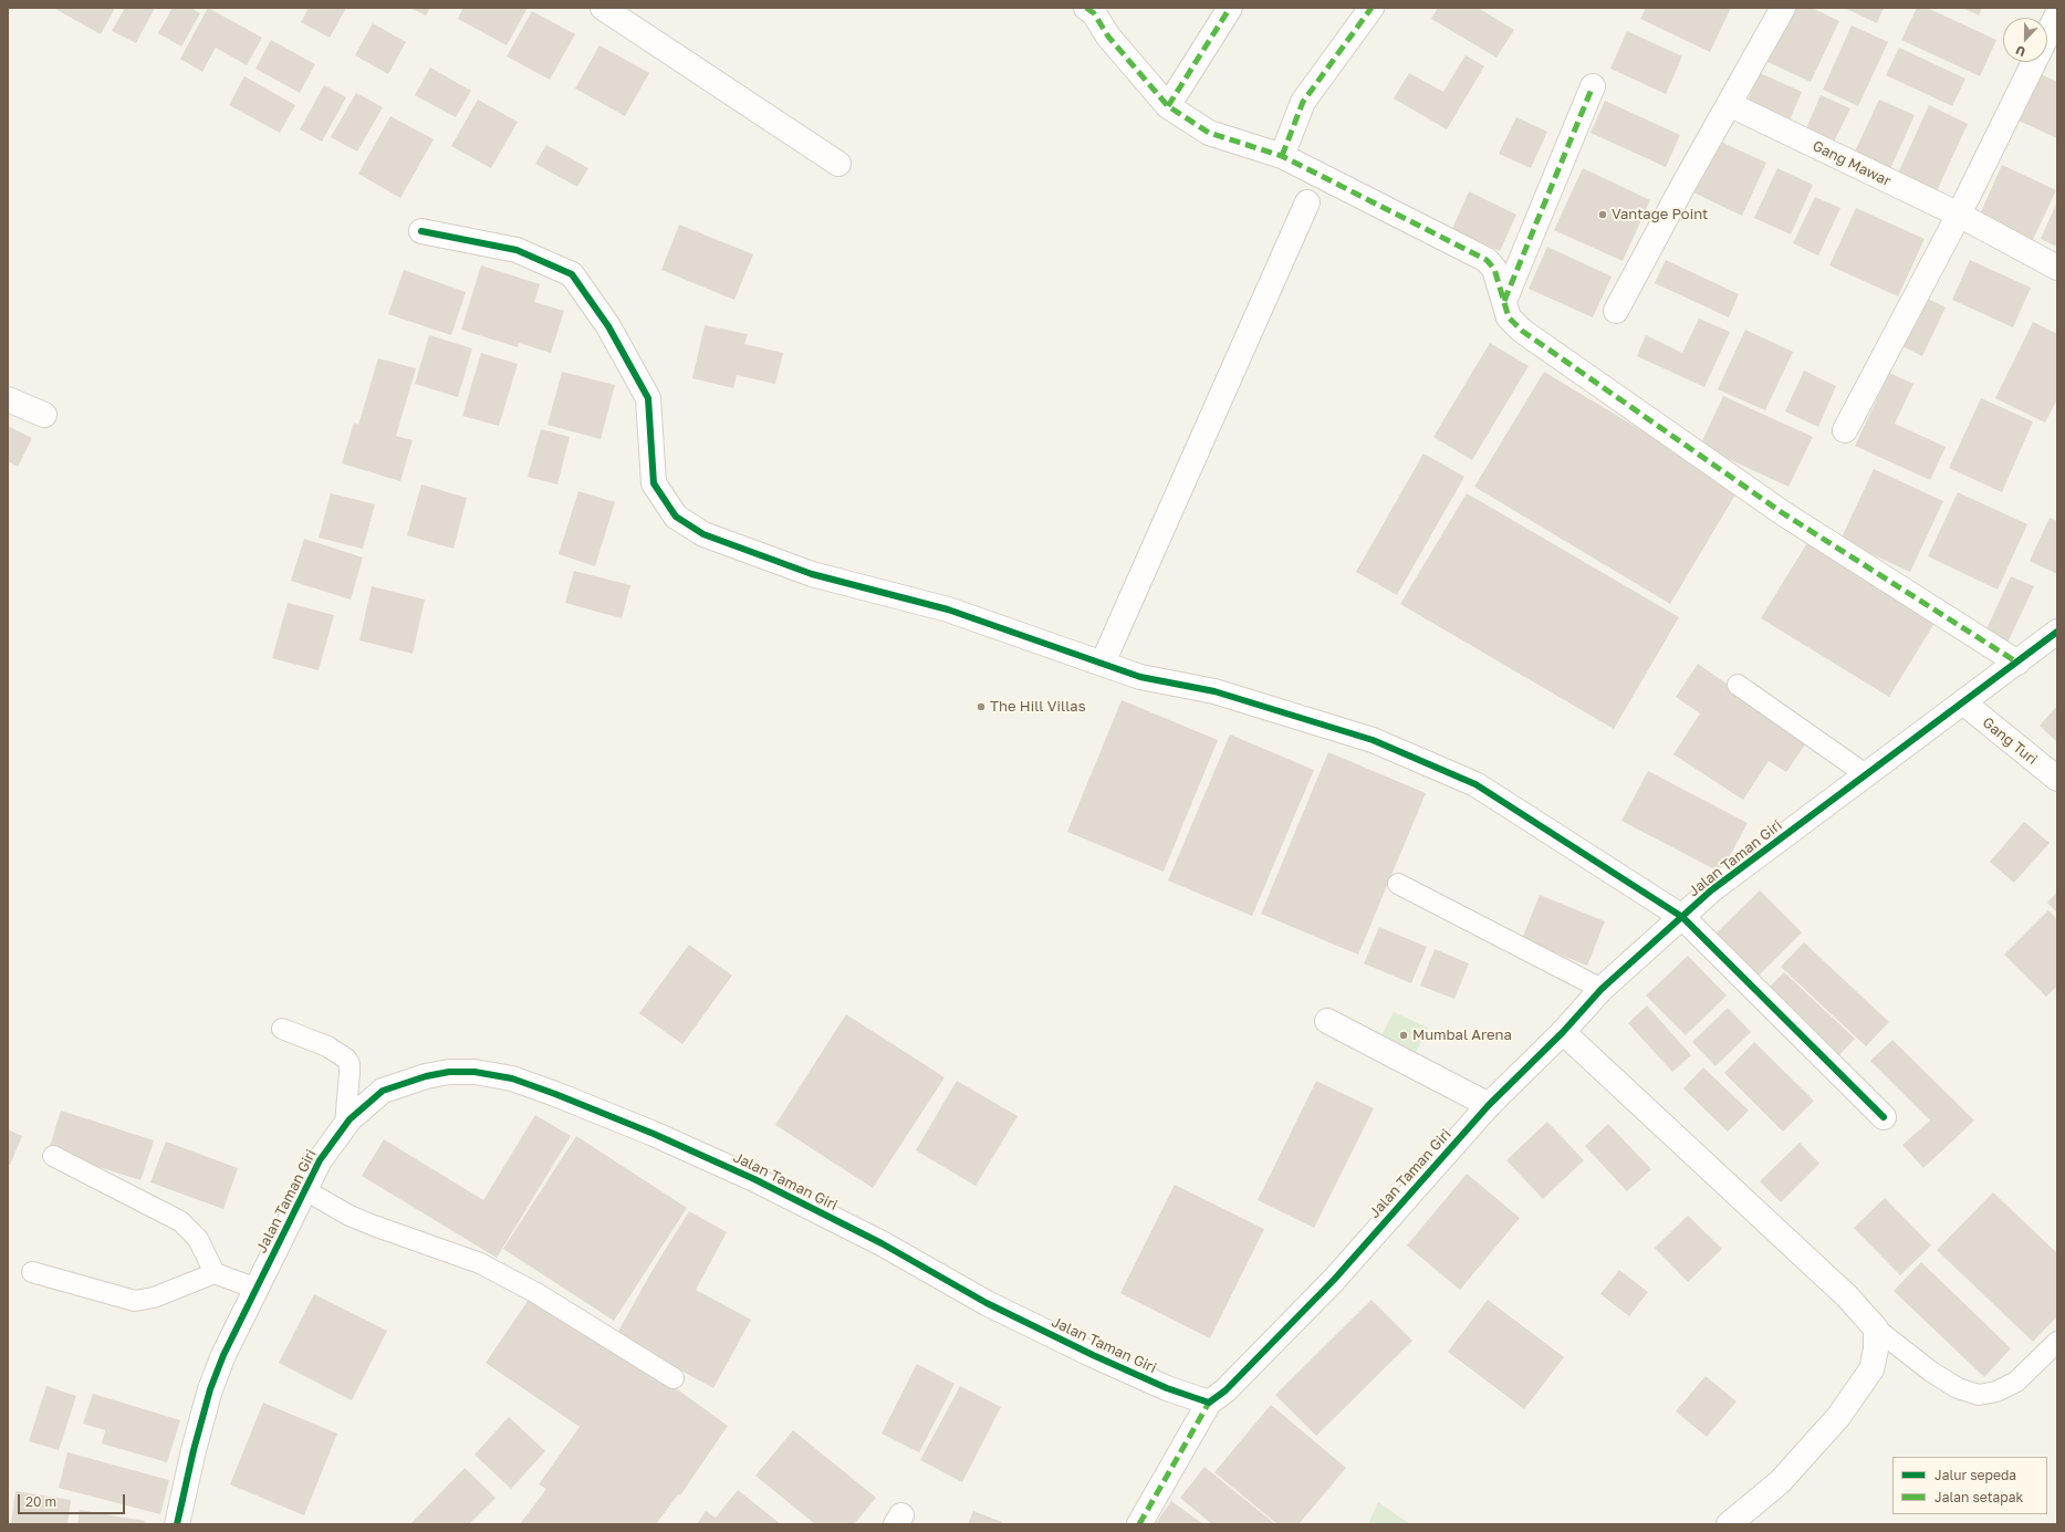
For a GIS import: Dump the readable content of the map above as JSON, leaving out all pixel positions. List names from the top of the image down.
{
  "streets": {
    "street": ["Gang Mawar", "Gang Turi", "Jalan Taman Giri"]
  },
  "crossings": [
    ["Gang Turi", "Jalan Taman Giri"]
  ],
  "places": ["Vantage Point", "The Hill Villas", "Mumbal Arena"],
  "legend": ["Jalur sepeda", "Jalan setapak"],
  "scale_bar": "20 m",
  "north": "bottom"
}
